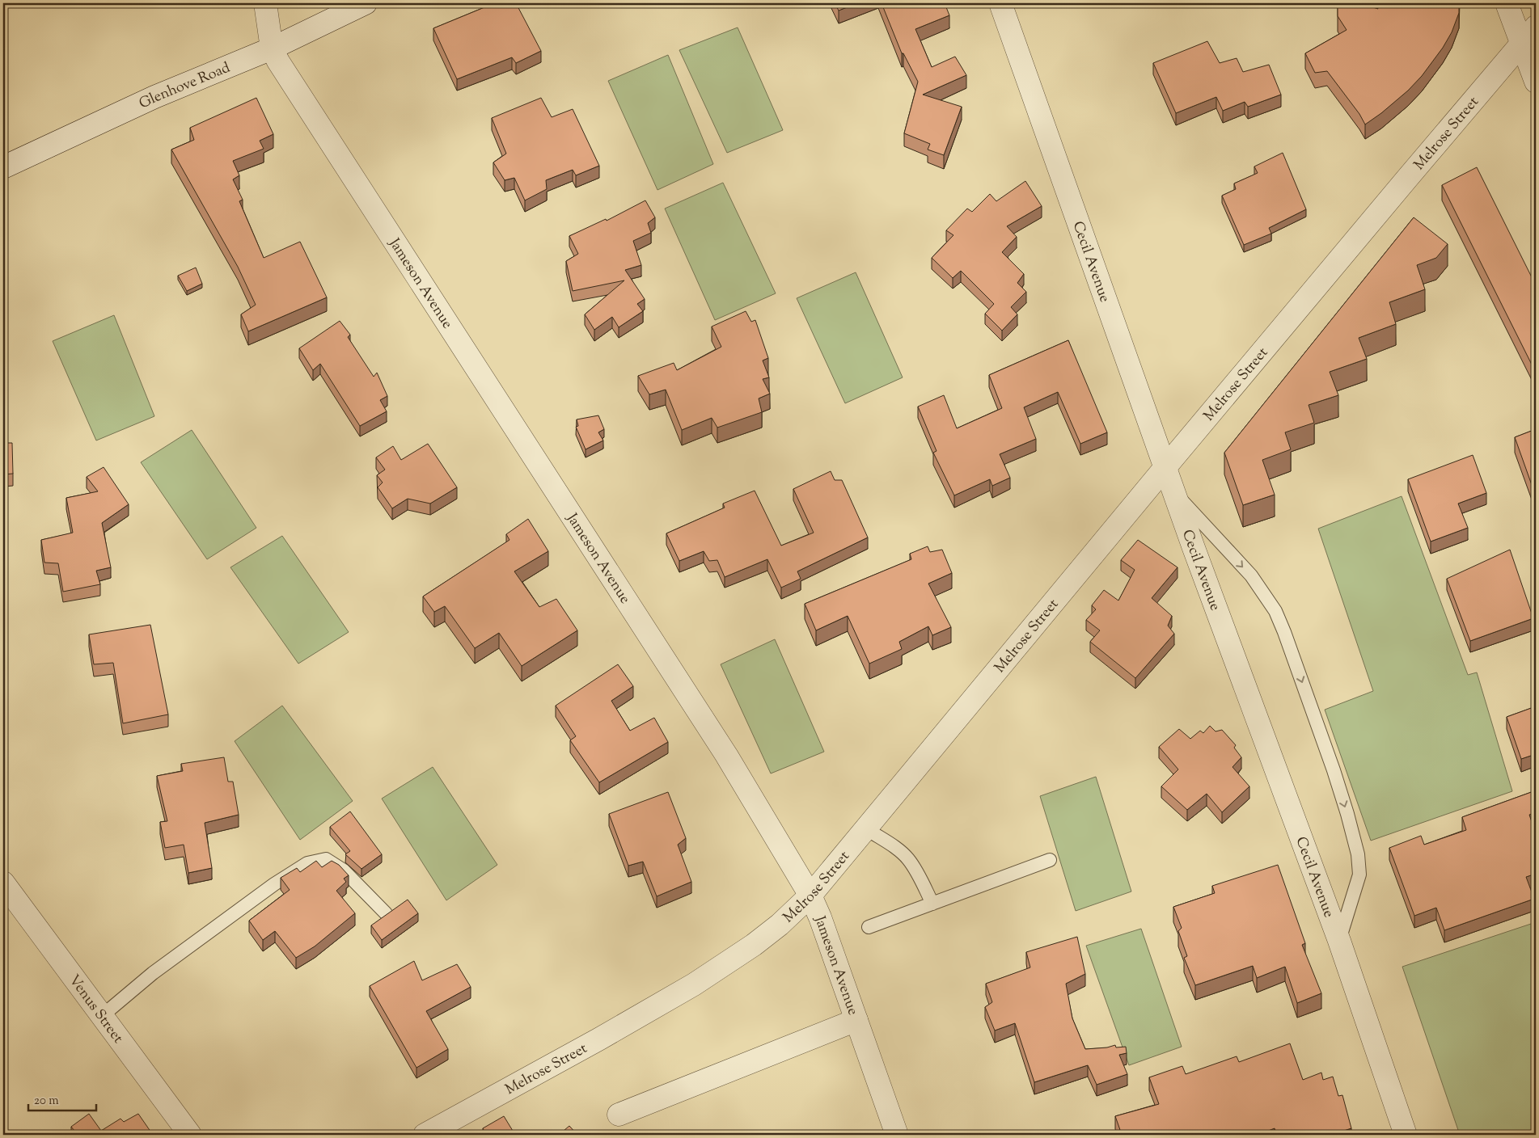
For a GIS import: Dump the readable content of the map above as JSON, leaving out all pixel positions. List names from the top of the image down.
{
  "streets": {
    "street": [
      "Glenhove Road",
      "Melrose Street",
      "Cecil Avenue",
      "Jameson Avenue",
      "Venus Street"
    ]
  },
  "crossings": [
    ["Glenhove Road", "Jameson Avenue"],
    ["Melrose Street", "Cecil Avenue"],
    ["Melrose Street", "Jameson Avenue"]
  ],
  "scale_bar": "20 m"
}
